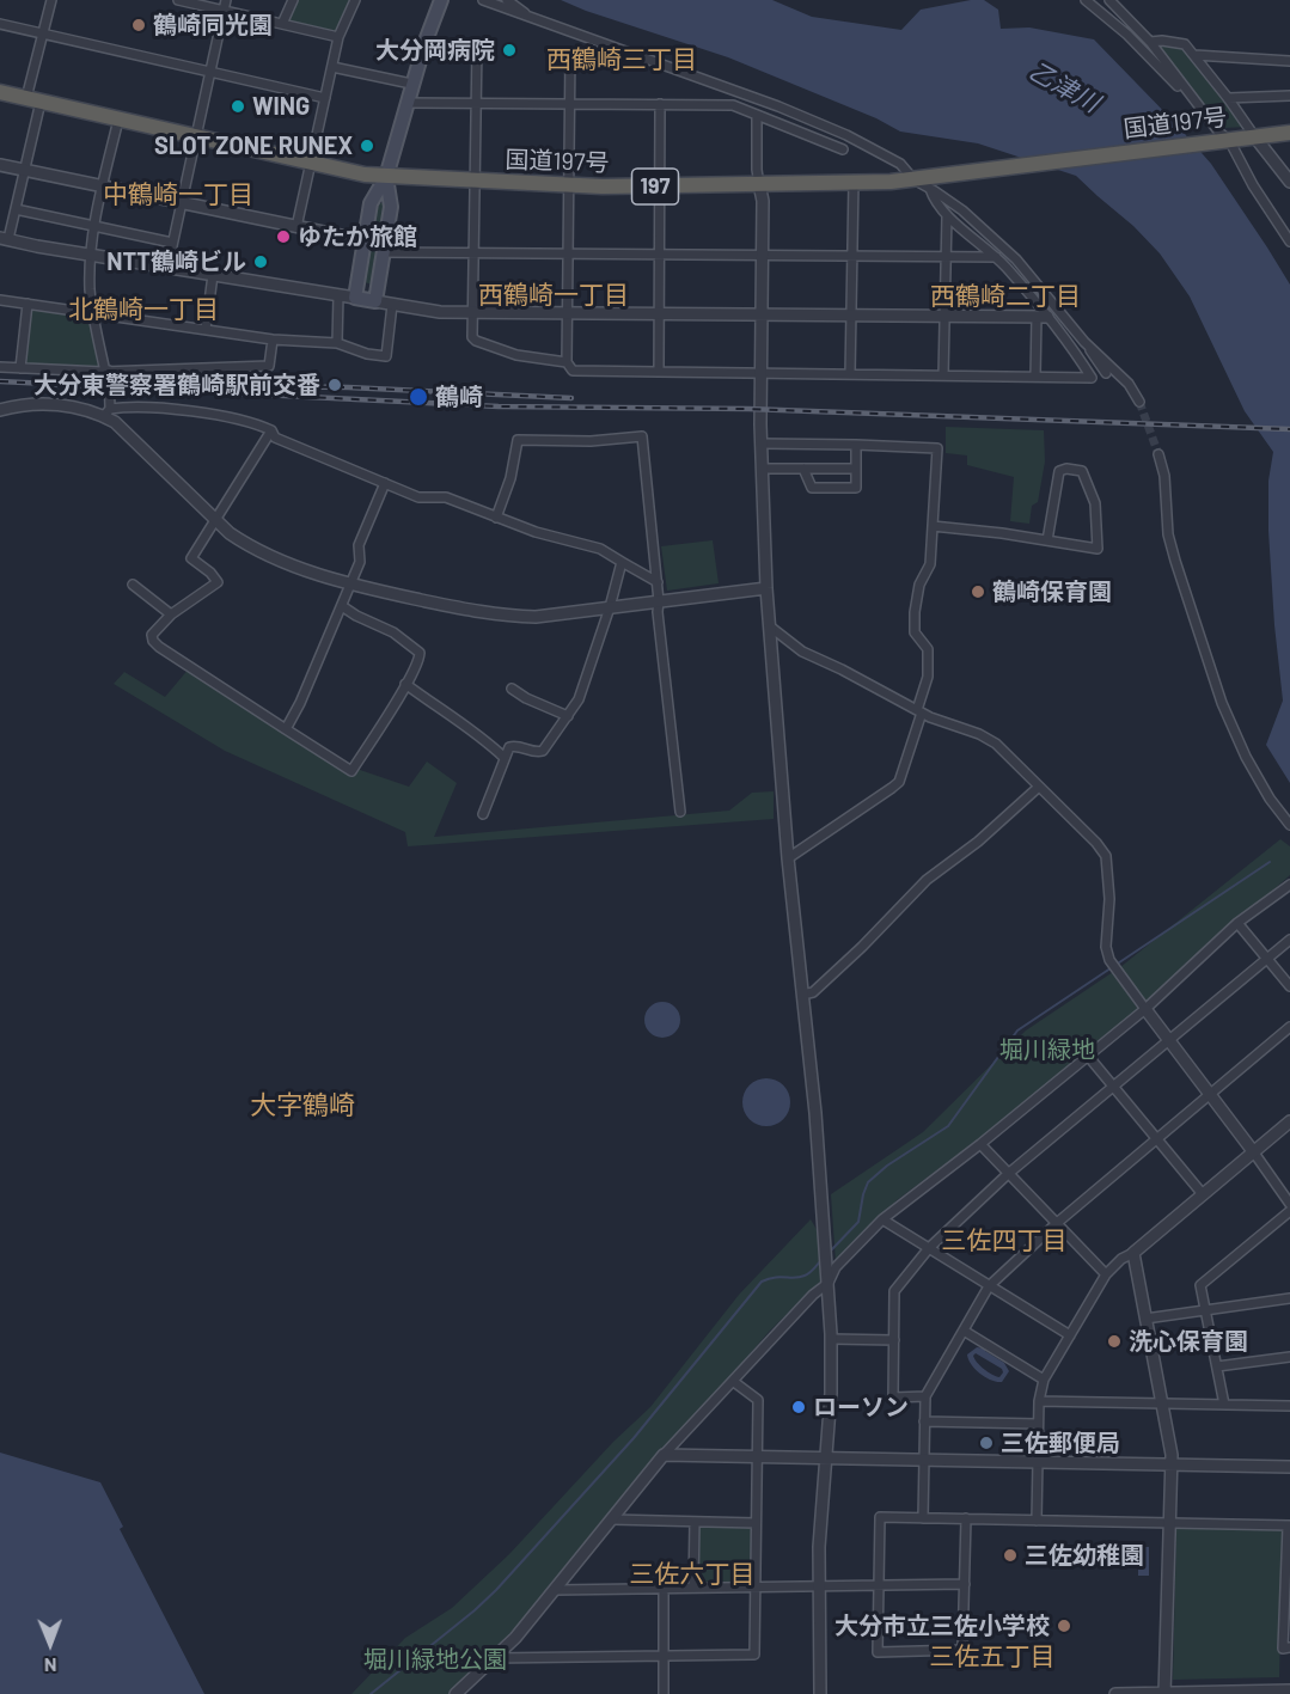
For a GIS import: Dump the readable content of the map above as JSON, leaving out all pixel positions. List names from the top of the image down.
{
  "streets": {
    "highway": ["国道197号", "197"]
  },
  "districts": [
    "西鶴崎三丁目",
    "中鶴崎一丁目",
    "西鶴崎一丁目",
    "西鶴崎二丁目",
    "北鶴崎一丁目",
    "大字鶴崎",
    "三佐四丁目",
    "三佐六丁目",
    "三佐五丁目"
  ],
  "water": ["乙津川"],
  "parks": ["堀川緑地", "堀川緑地公園"],
  "places": [
    "鶴崎同光園",
    "大分岡病院",
    "WING",
    "SLOT ZONE RUNEX",
    "ゆたか旅館",
    "NTT鶴崎ビル",
    "大分東警察署鶴崎駅前交番",
    "鶴崎",
    "鶴崎保育園",
    "洗心保育園",
    "ローソン",
    "三佐郵便局",
    "三佐幼稚園",
    "大分市立三佐小学校"
  ],
  "north": "bottom"
}
